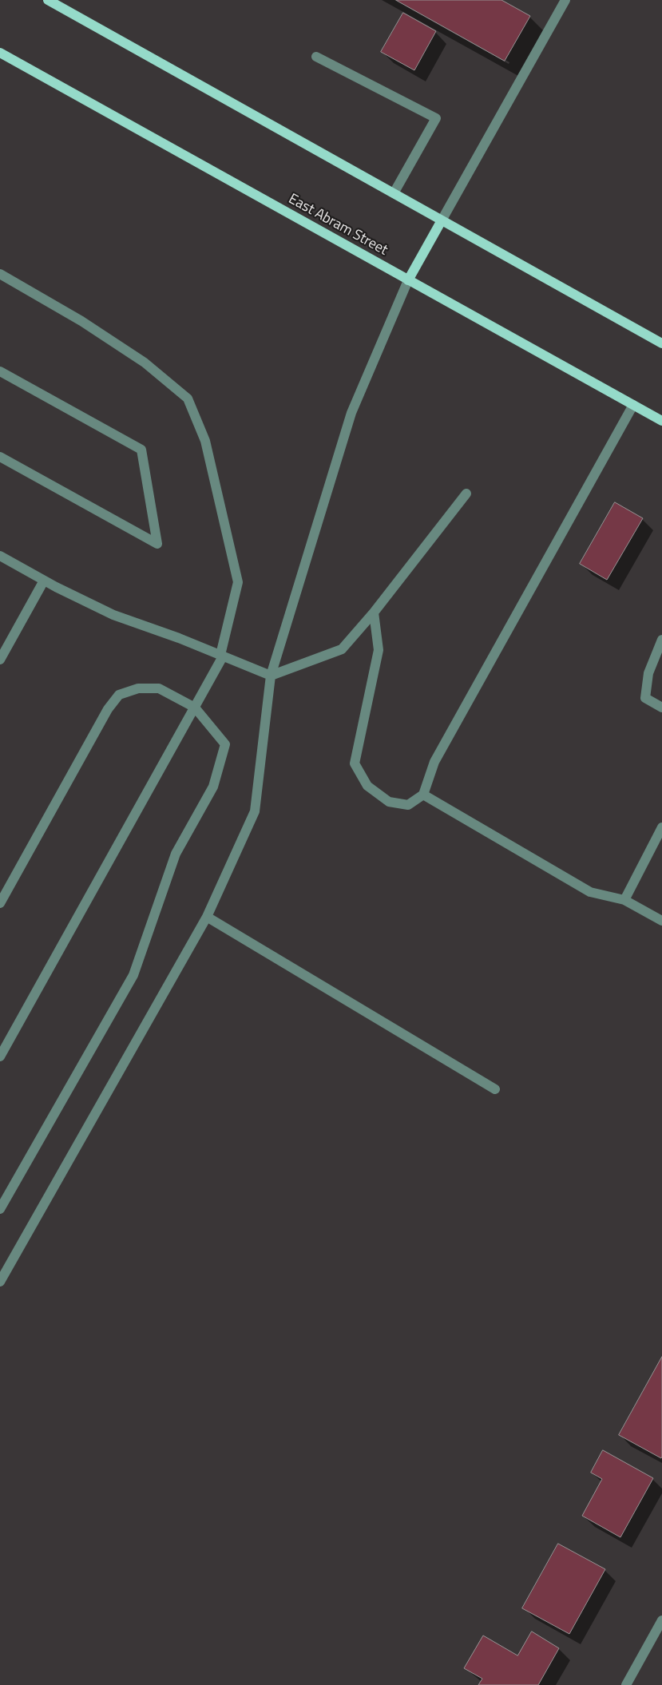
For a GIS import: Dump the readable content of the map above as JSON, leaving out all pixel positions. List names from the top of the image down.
{
  "streets": {
    "main road": ["East Abram Street"]
  }
}
